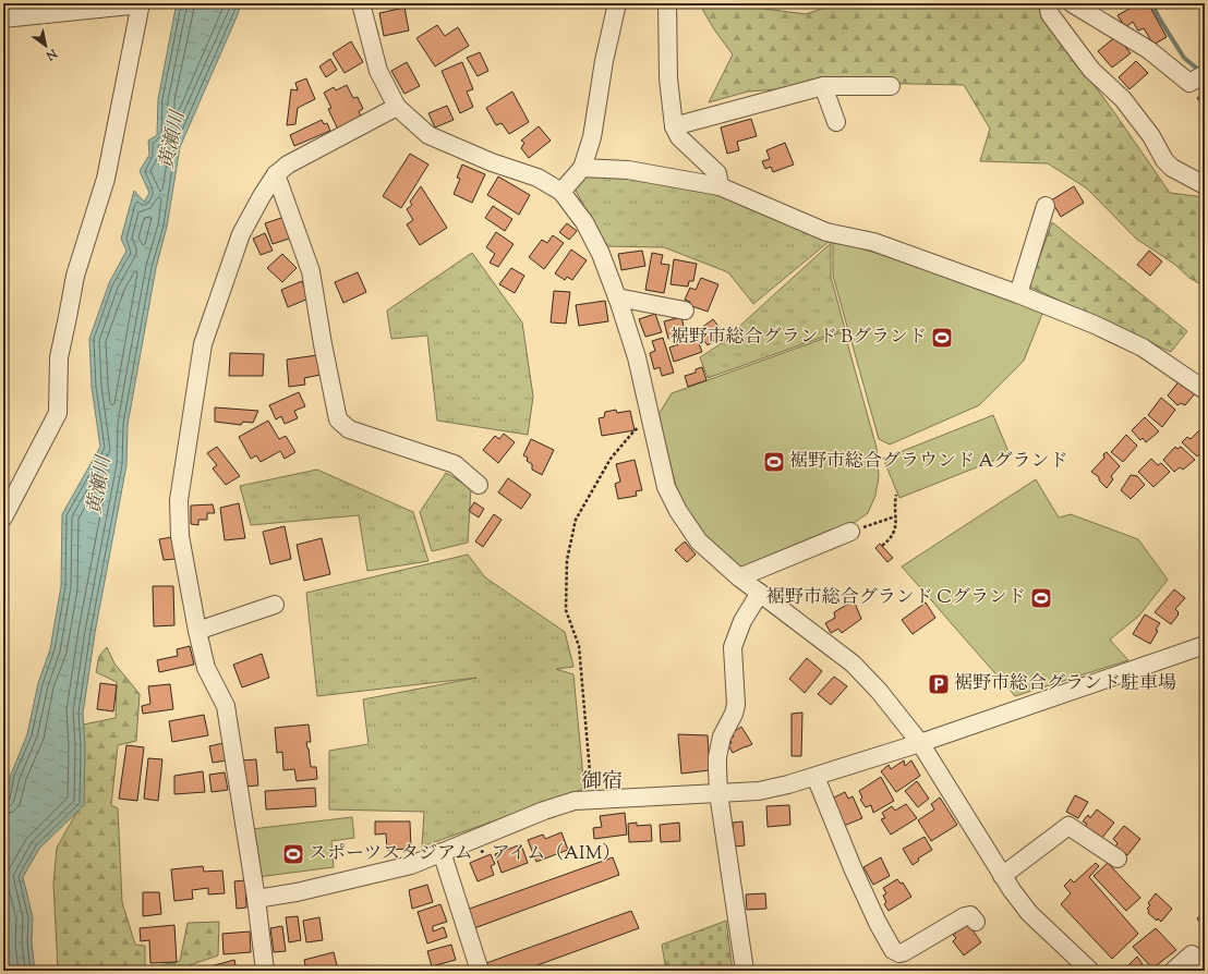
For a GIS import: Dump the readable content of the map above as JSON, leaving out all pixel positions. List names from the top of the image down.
{
  "districts": ["御宿"],
  "water": ["黄瀬川"],
  "places": {
    "sports": [
      "裾野市総合グランド Bグランド",
      "裾野市総合グラウンド Aグランド",
      "裾野市総合グランド Cグランド",
      "スポーツスタジアム・アイム（AIM）"
    ],
    "parking": ["裾野市総合グランド駐車場"]
  },
  "north": "bottom right"
}
